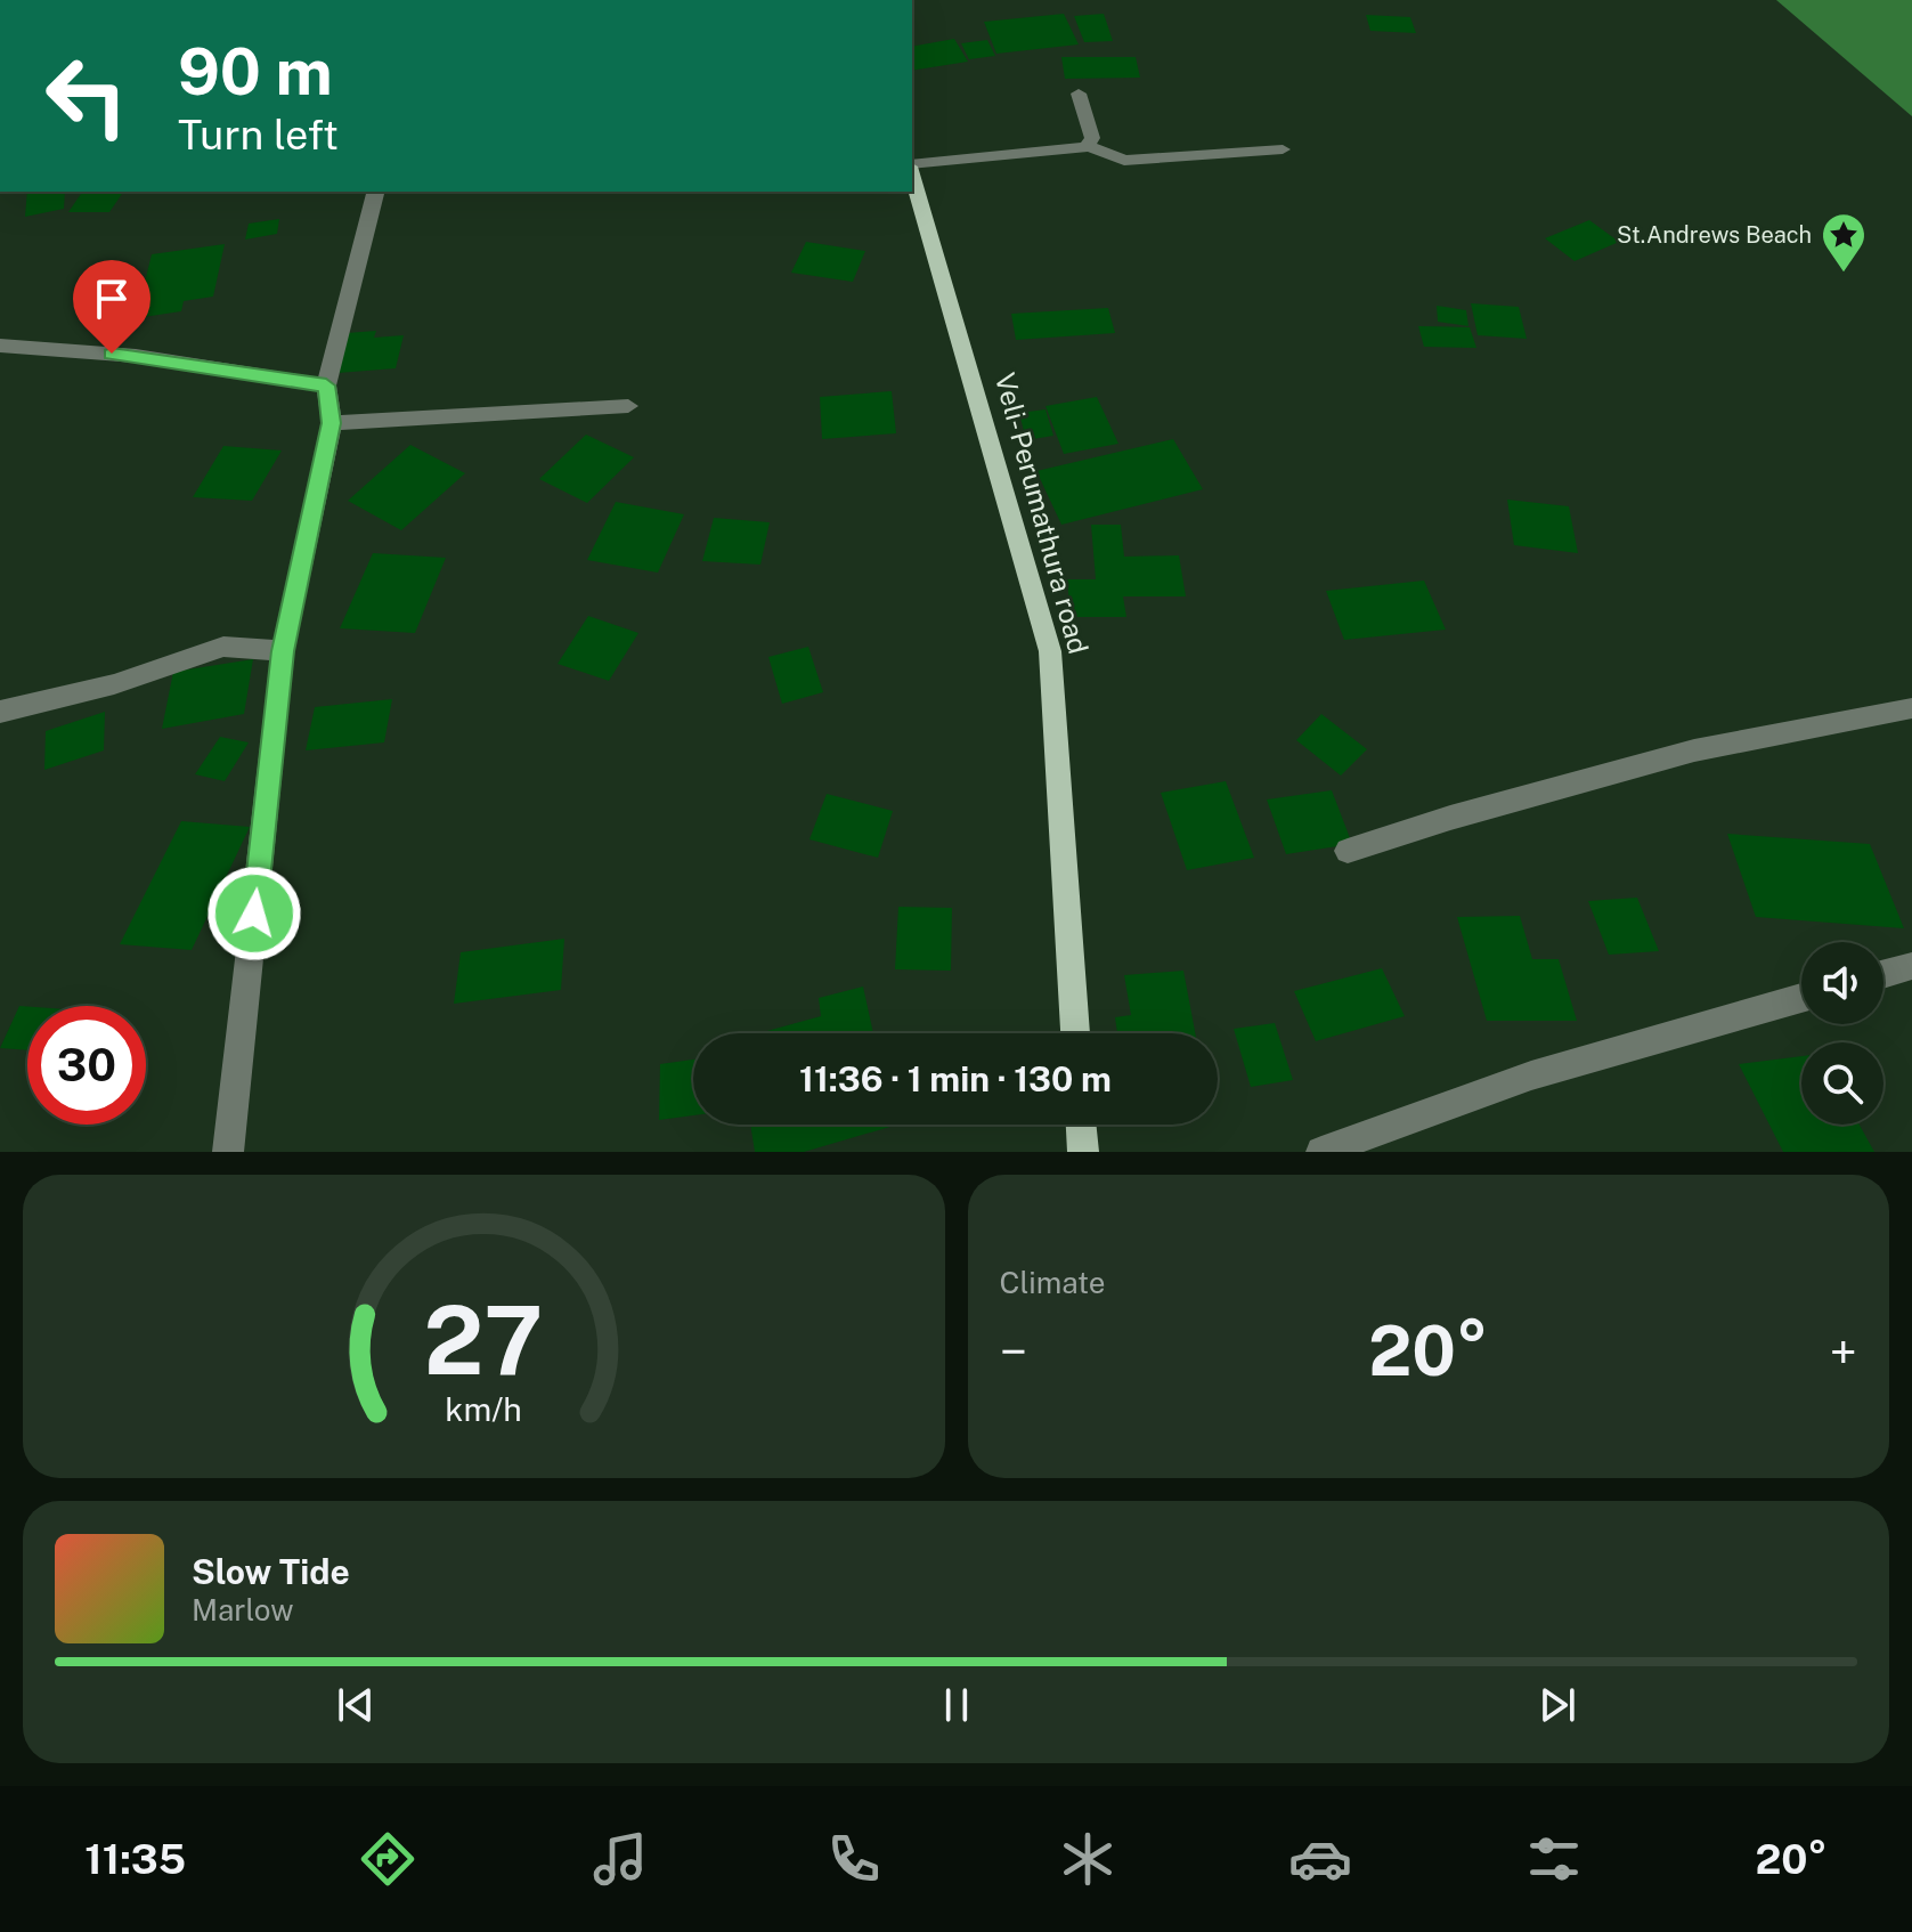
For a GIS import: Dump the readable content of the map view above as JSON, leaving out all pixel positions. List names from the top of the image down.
{
  "streets": {
    "main road": ["Veli- Perumathura road"]
  },
  "places": {
    "place": ["St.Andrews Beach"]
  },
  "page": {
    "turn": ["90 m", "Turn left"],
    "limit": "30",
    "trip": "11:36 · 1 min · 130 m",
    "tile": "Climate",
    "heat": ["−", "20°", "+"],
    "song": ["Slow Tide", "Marlow"],
    "tabs": ["11:35", "20°"],
    "gauge": ["27", "km/h"]
  }
}
